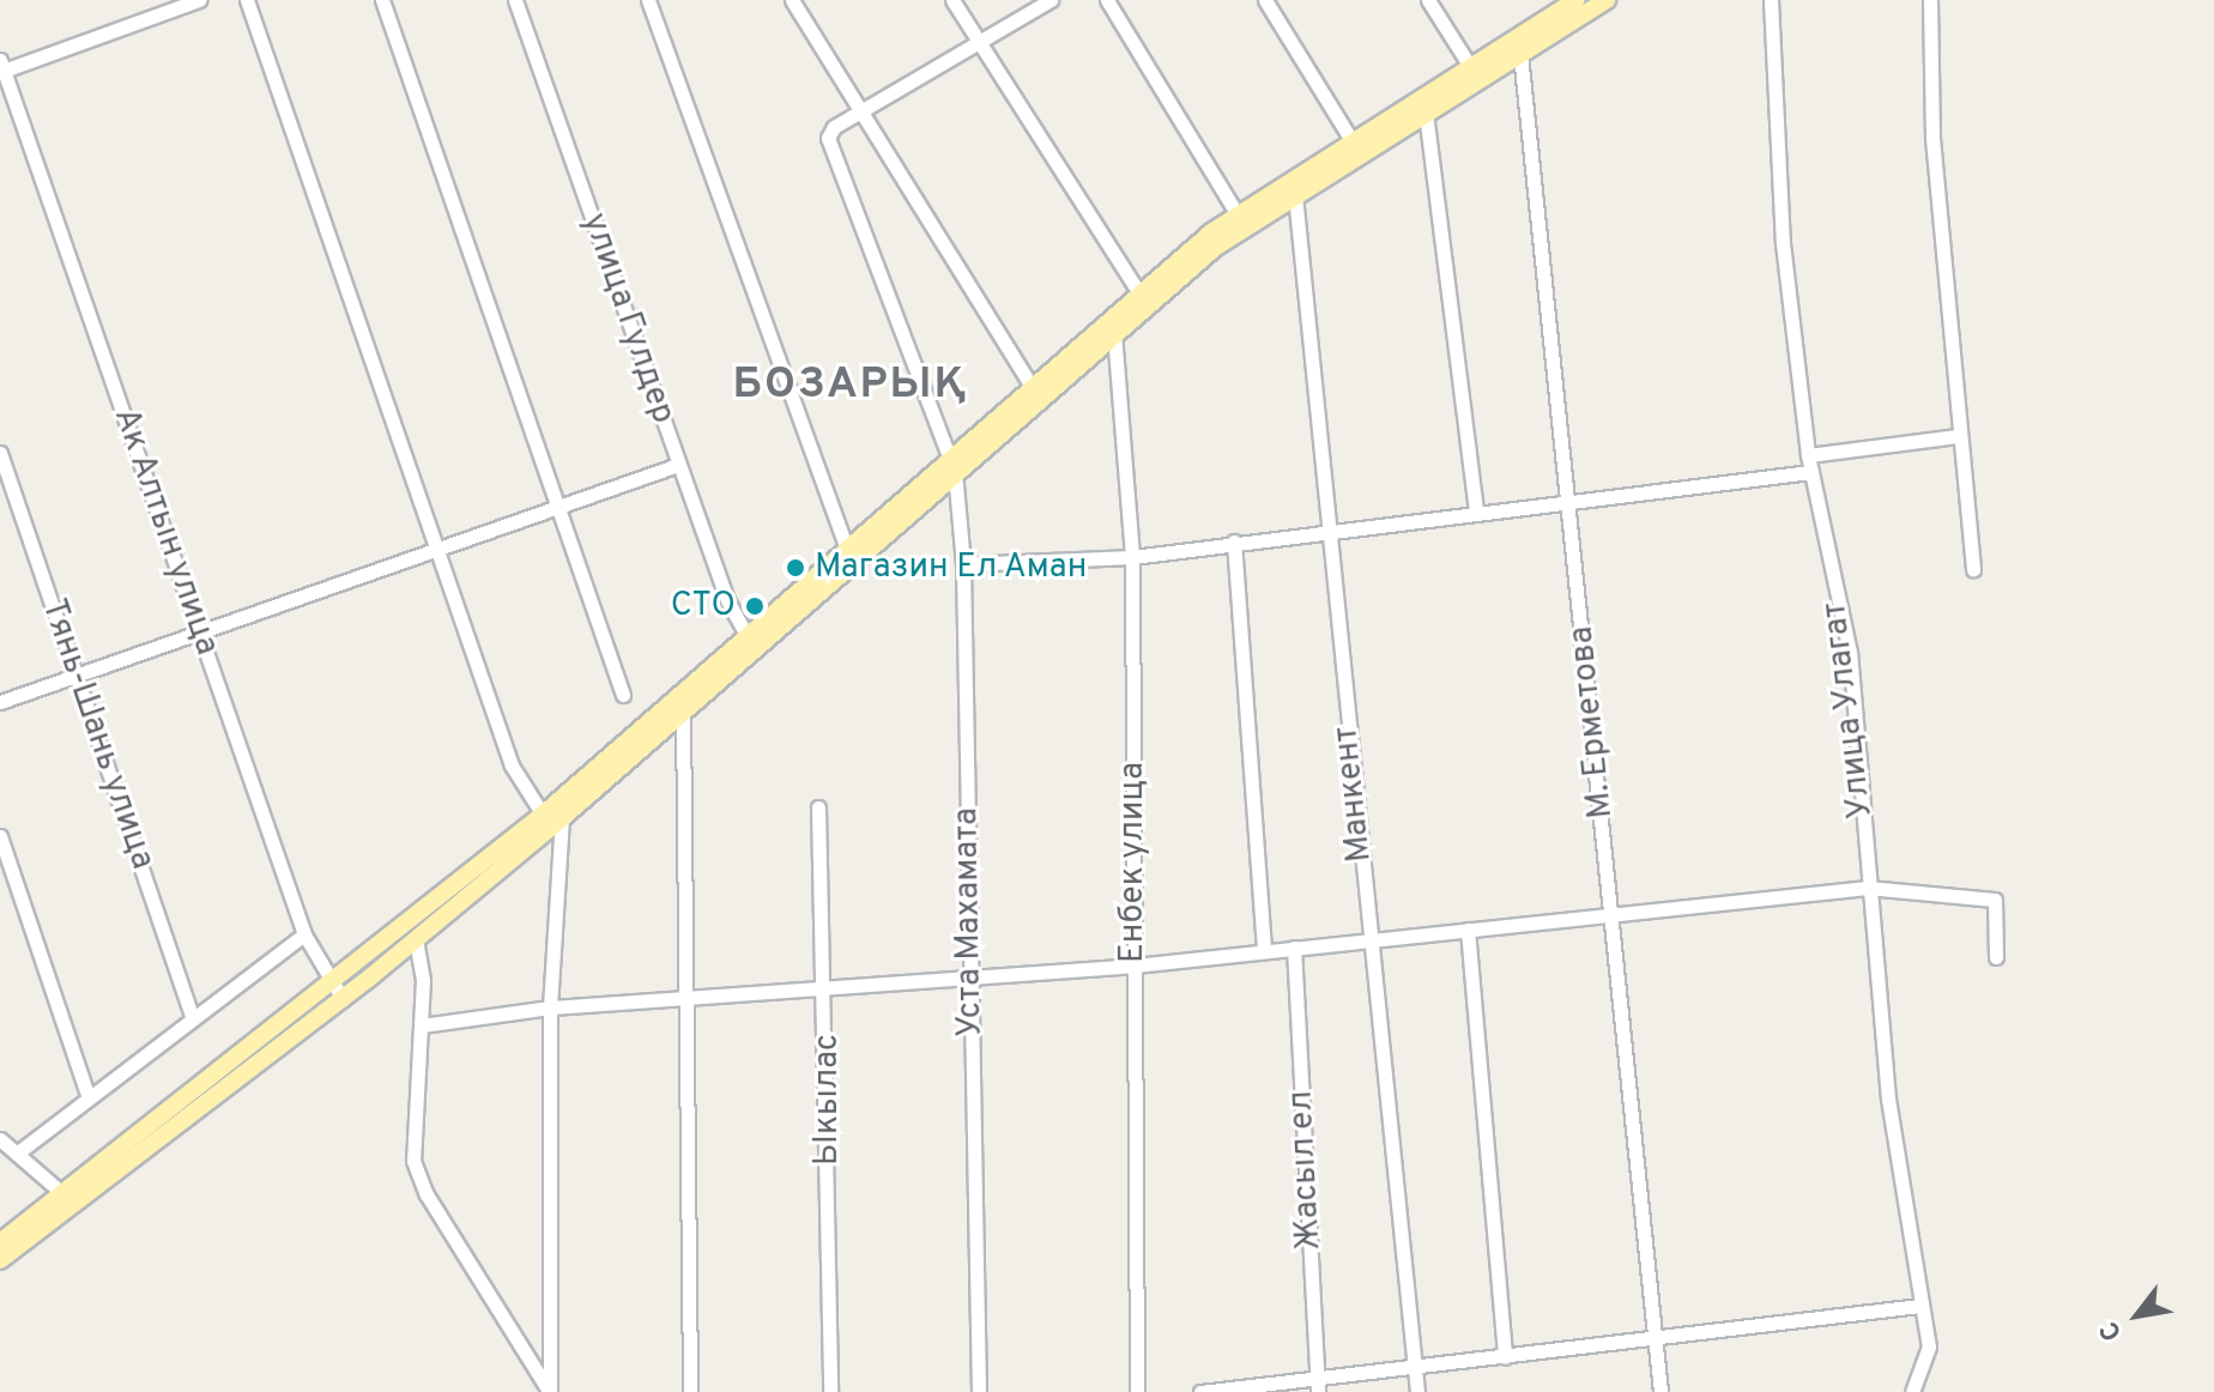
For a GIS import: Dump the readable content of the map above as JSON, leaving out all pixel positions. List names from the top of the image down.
{
  "streets": {
    "street": [
      "улица Гулдер",
      "Ак Алтын улица",
      "Улица Улагат",
      "М. Ерметова",
      "Тянь-Шань улица",
      "Манкент",
      "Енбек улица",
      "Уста Махамата",
      "Ыкылас",
      "Жасыл ел"
    ]
  },
  "districts": ["БОЗАРЫҚ"],
  "places": ["Магазин Ел Аман", "СТО"],
  "north": "bottom left"
}
